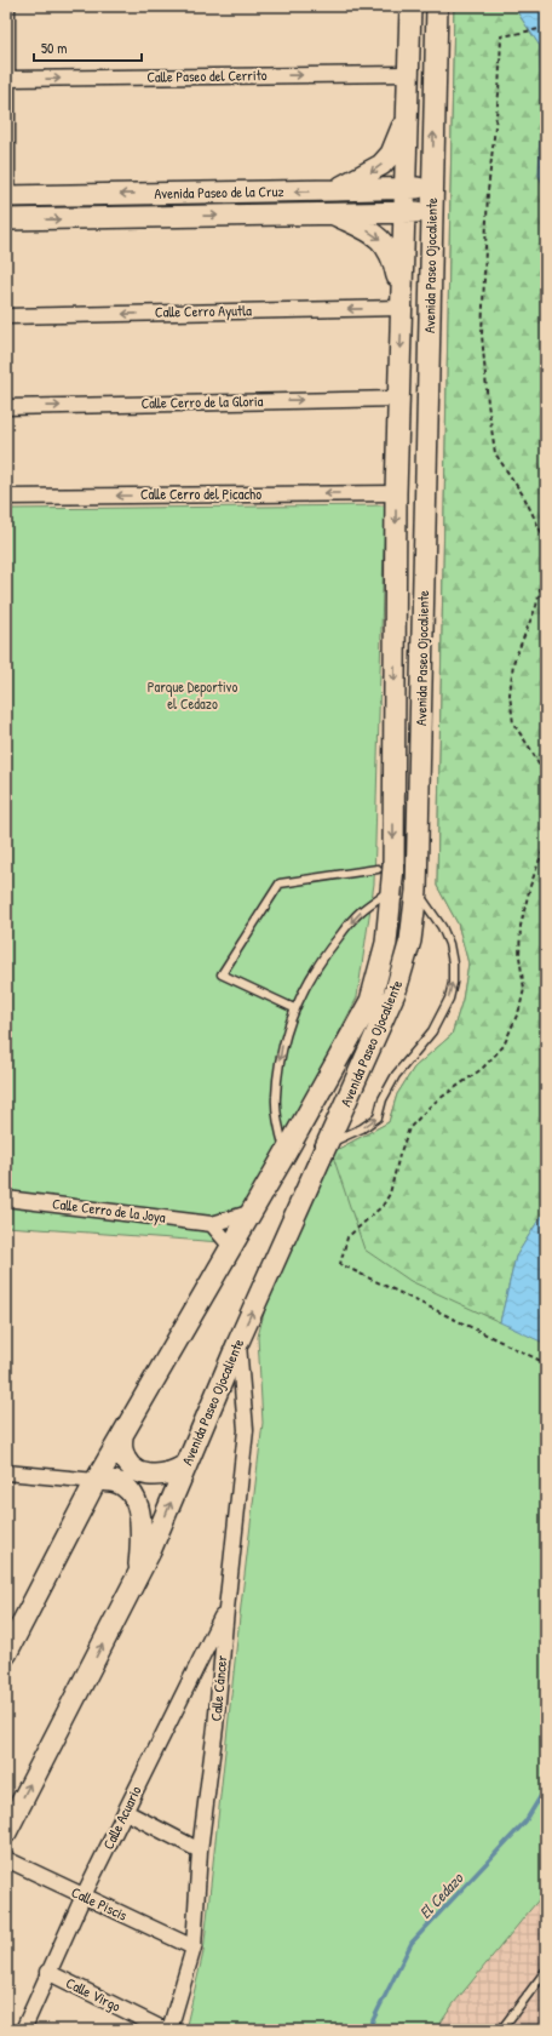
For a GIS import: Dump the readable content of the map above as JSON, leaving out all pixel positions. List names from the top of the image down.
{
  "streets": {
    "main road": ["Avenida Paseo de la Cruz", "Avenida Paseo Ojocaliente"],
    "street": [
      "Calle Paseo del Cerrito",
      "Calle Cerro Ayutla",
      "Calle Cerro de la Gloria",
      "Calle Cerro del Picacho",
      "Calle Cerro de la Joya",
      "Calle Cáncer",
      "Calle Acuario",
      "Calle Piscis",
      "Calle Virgo"
    ]
  },
  "crossings": [
    ["Calle Paseo del Cerrito", "Avenida Paseo Ojocaliente"],
    ["Avenida Paseo de la Cruz", "Avenida Paseo Ojocaliente"],
    ["Avenida Paseo Ojocaliente", "Calle Cerro Ayutla"],
    ["Avenida Paseo Ojocaliente", "Calle Cerro de la Gloria"],
    ["Avenida Paseo Ojocaliente", "Calle Cerro del Picacho"],
    ["Avenida Paseo Ojocaliente", "Calle Cáncer"],
    ["Calle Cáncer", "Calle Acuario"],
    ["Calle Cáncer", "Calle Piscis"],
    ["Calle Acuario", "Calle Piscis"],
    ["Calle Acuario", "Calle Virgo"]
  ],
  "one_way": [
    "Calle Paseo del Cerrito",
    "Calle Cerro Ayutla",
    "Calle Cerro de la Gloria",
    "Calle Cerro del Picacho"
  ],
  "water": ["El Cedazo"],
  "parks": ["Parque Deportivo el Cedazo"],
  "scale_bar": "50 m"
}
